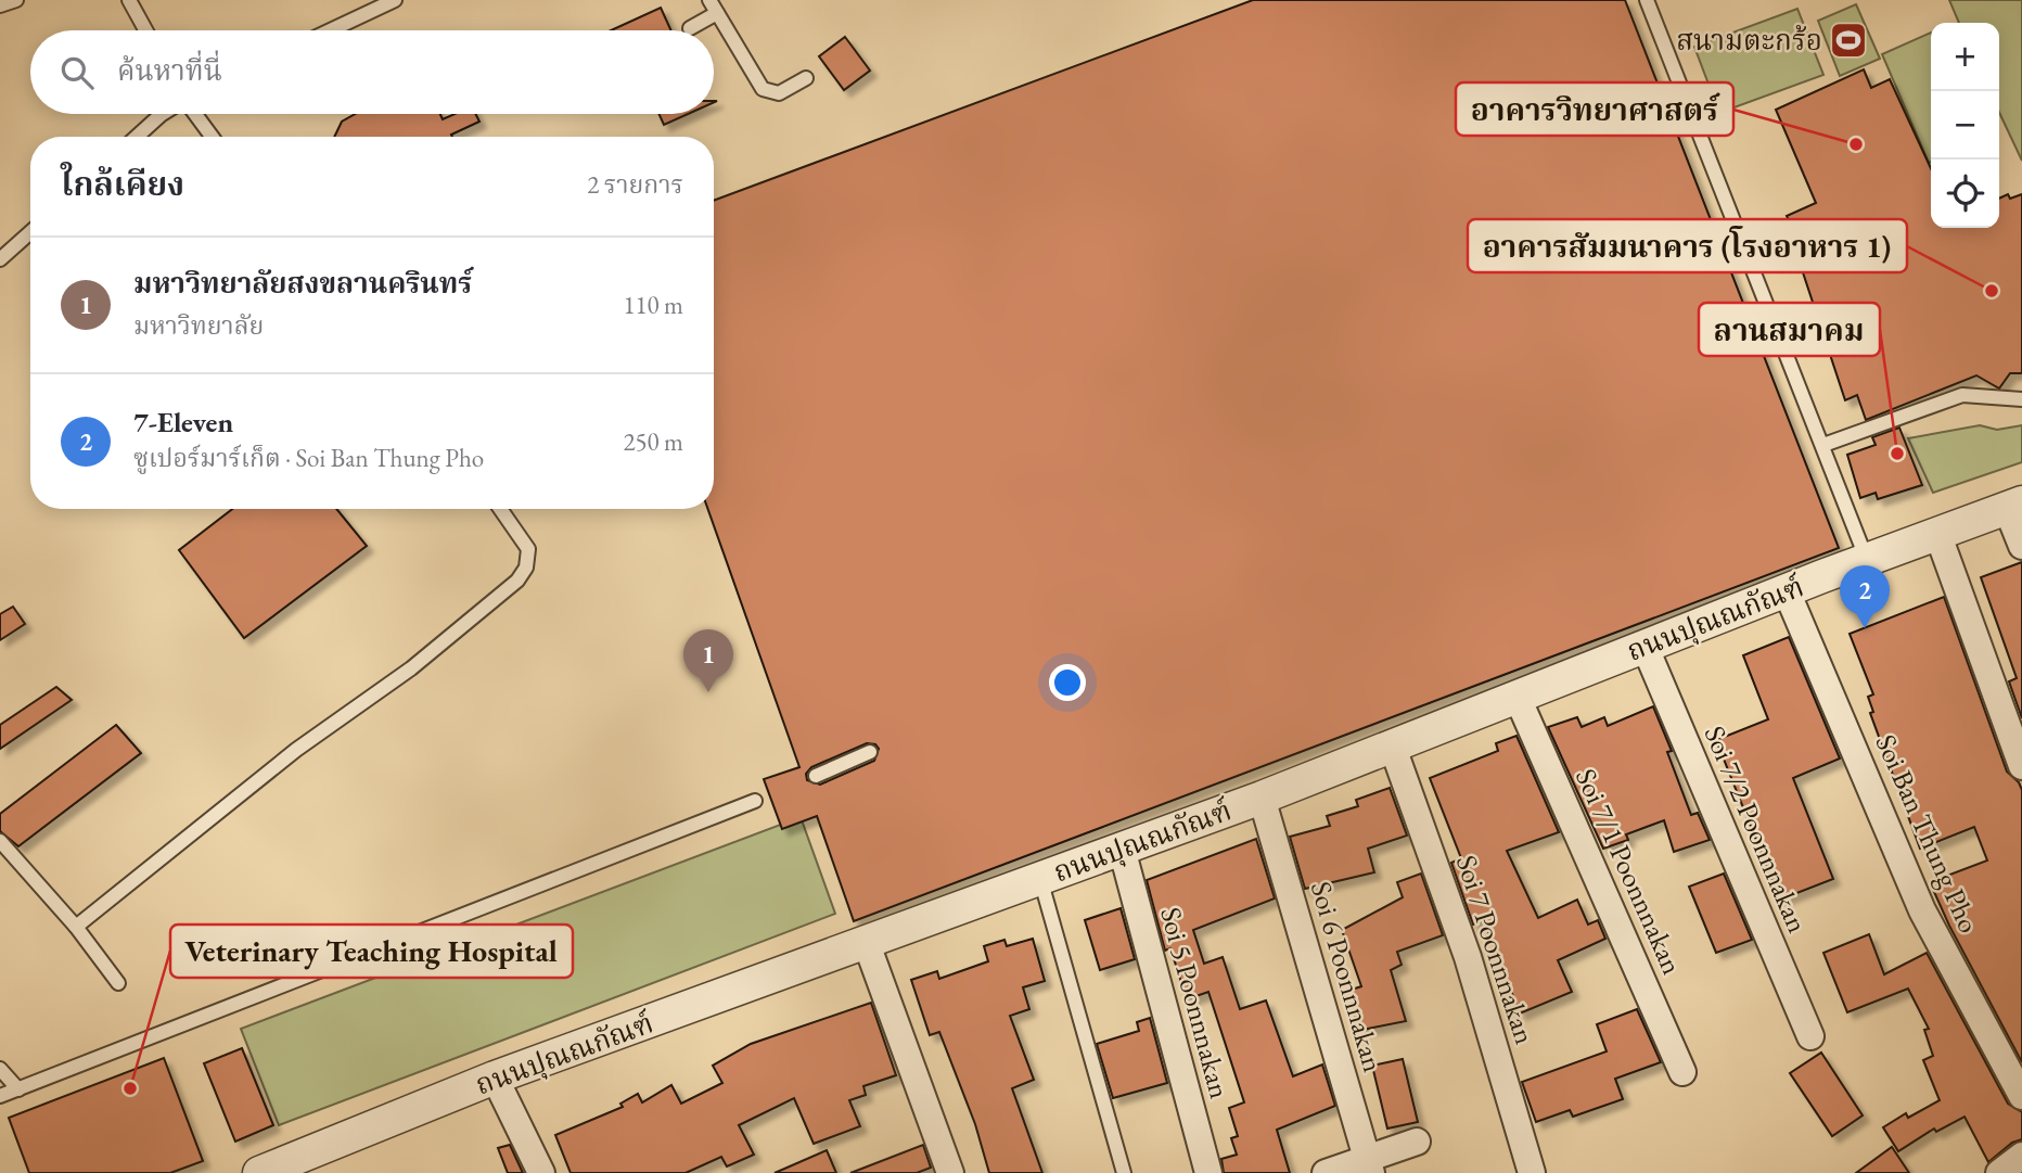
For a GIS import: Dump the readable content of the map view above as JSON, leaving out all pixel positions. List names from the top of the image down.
{
  "streets": {
    "street": [
      "ถนนปุณณกัณฑ์",
      "Soi 7/2 Poonnnakan",
      "Soi Ban Thung Pho",
      "Soi 7/1 Poonnnakan",
      "Soi 7 Poonnnakan",
      "Soi 6 Poonnnakan",
      "Soi 5 Poonnnakan"
    ]
  },
  "crossings": [
    ["ถนนปุณณกัณฑ์", "Soi 7/2 Poonnnakan"],
    ["ถนนปุณณกัณฑ์", "Soi Ban Thung Pho"],
    ["ถนนปุณณกัณฑ์", "Soi 7/1 Poonnnakan"],
    ["ถนนปุณณกัณฑ์", "Soi 7 Poonnnakan"],
    ["ถนนปุณณกัณฑ์", "Soi 6 Poonnnakan"],
    ["ถนนปุณณกัณฑ์", "Soi 5 Poonnnakan"]
  ],
  "places": {
    "sports": ["สนามตะกร้อ"],
    "other": [
      "อาคารวิทยาศาสตร์",
      "อาคารสัมมนาคาร (โรงอาหาร 1)",
      "ลานสมาคม",
      "Veterinary Teaching Hospital"
    ]
  },
  "page": {
    "map_buttons": ["+", "−"],
    "search": "ค้นหาที่นี่",
    "heading": ["ใกล้เคียง", "2 รายการ"],
    "list": [
      {
        "mark": "1",
        "name": "มหาวิทยาลัยสงขลานครินทร์",
        "note": "มหาวิทยาลัย",
        "value": "110 m"
      },
      {
        "mark": "2",
        "name": "7-Eleven",
        "note": "ซูเปอร์มาร์เก็ต · Soi Ban Thung Pho",
        "value": "250 m"
      }
    ],
    "pins": ["2", "1"]
  }
}
